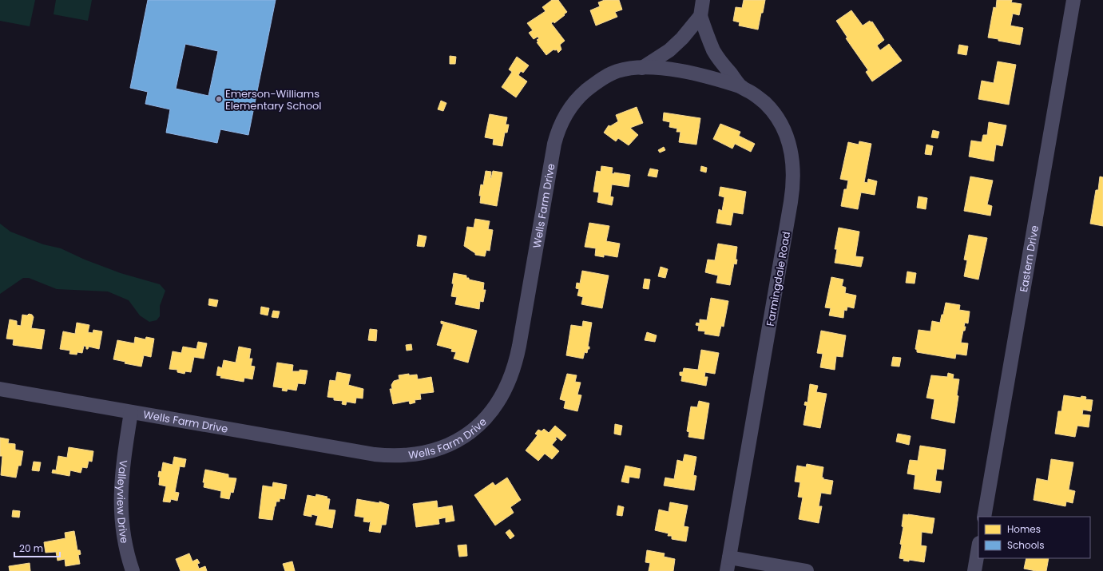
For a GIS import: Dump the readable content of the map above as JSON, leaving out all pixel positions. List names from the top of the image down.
{
  "streets": {
    "street": [
      "Wells Farm Drive",
      "Eastern Drive",
      "Farmingdale Road",
      "Valleyview Drive"
    ]
  },
  "crossings": [
    ["Wells Farm Drive", "Farmingdale Road"],
    ["Wells Farm Drive", "Valleyview Drive"]
  ],
  "places": ["Emerson-Williams Elementary School"],
  "legend": ["Homes", "Schools"],
  "scale_bar": "20 m"
}
